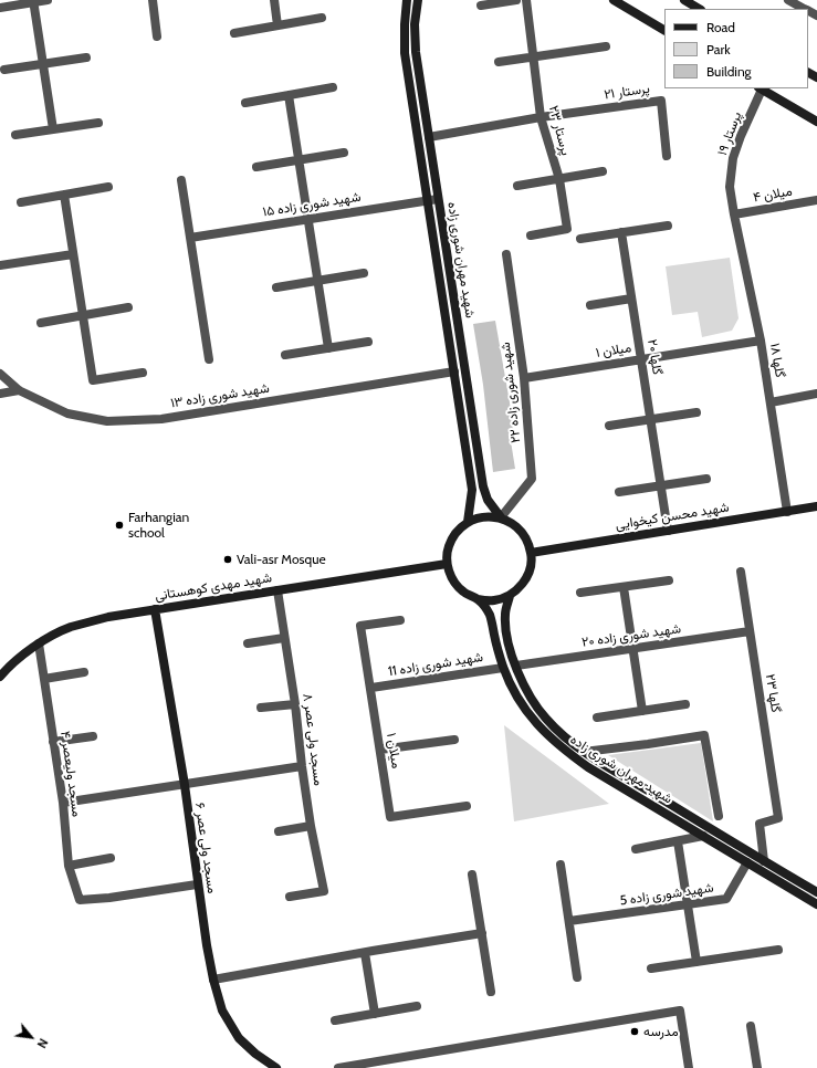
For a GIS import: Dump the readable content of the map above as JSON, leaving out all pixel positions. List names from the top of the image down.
{
  "streets": {
    "street": [
      "پرستار ۲۱",
      "پرستار ۲۳",
      "پرستار ۱۹",
      "میلان ۴",
      "شهید شوری زاده ۱۵",
      "شهید مهران شوری زاده",
      "میلان ۱",
      "گلها ۲۰",
      "گلها ۱۸",
      "شهید شوری زاده ۲۲",
      "شهید شوری زاده ۱۳",
      "شهید محسن کیخوایی",
      "شهید مهدی کوهستانی",
      "شهید شوری زاده ۲۰",
      "شهید شوری زاده 11",
      "گلها ۲۳",
      "مسجد ولی عصر ۸",
      "مسجد ولیعصر ۴",
      "مسجد ولی عصر ۶",
      "شهید شوری زاده 5"
    ]
  },
  "crossings": [
    ["پرستار ۲۱", "پرستار ۲۳"],
    ["پرستار ۱۹", "میلان ۴"],
    ["پرستار ۱۹", "گلها ۱۸"],
    ["میلان ۴", "گلها ۱۸"],
    ["شهید شوری زاده ۱۵", "شهید مهران شوری زاده"],
    ["شهید مهران شوری زاده", "شهید شوری زاده ۲۲"],
    ["شهید مهران شوری زاده", "شهید شوری زاده ۱۳"],
    ["شهید مهران شوری زاده", "شهید محسن کیخوایی"],
    ["شهید مهران شوری زاده", "شهید مهدی کوهستانی"],
    ["شهید مهران شوری زاده", "شهید شوری زاده ۲۰"],
    ["شهید مهران شوری زاده", "شهید شوری زاده 11"],
    ["شهید مهران شوری زاده", "گلها ۲۳"],
    ["شهید مهران شوری زاده", "شهید شوری زاده 5"],
    ["میلان ۱", "گلها ۲۰"],
    ["میلان ۱", "گلها ۱۸"],
    ["میلان ۱", "شهید شوری زاده ۲۲"],
    ["میلان ۱", "شهید شوری زاده 11"],
    ["گلها ۲۰", "شهید محسن کیخوایی"],
    ["گلها ۱۸", "شهید محسن کیخوایی"],
    ["شهید شوری زاده ۲۲", "شهید محسن کیخوایی"],
    ["شهید شوری زاده ۲۲", "شهید مهدی کوهستانی"],
    ["شهید محسن کیخوایی", "شهید مهدی کوهستانی"],
    ["شهید مهدی کوهستانی", "مسجد ولی عصر ۸"],
    ["شهید مهدی کوهستانی", "مسجد ولیعصر ۴"],
    ["شهید مهدی کوهستانی", "مسجد ولی عصر ۶"],
    ["شهید شوری زاده ۲۰", "گلها ۲۳"],
    ["مسجد ولیعصر ۴", "مسجد ولی عصر ۶"]
  ],
  "places": ["Farhangian school", "Vali-asr Mosque", "مدرسه"],
  "legend": ["Road", "Park", "Building"],
  "north": "bottom right"
}
